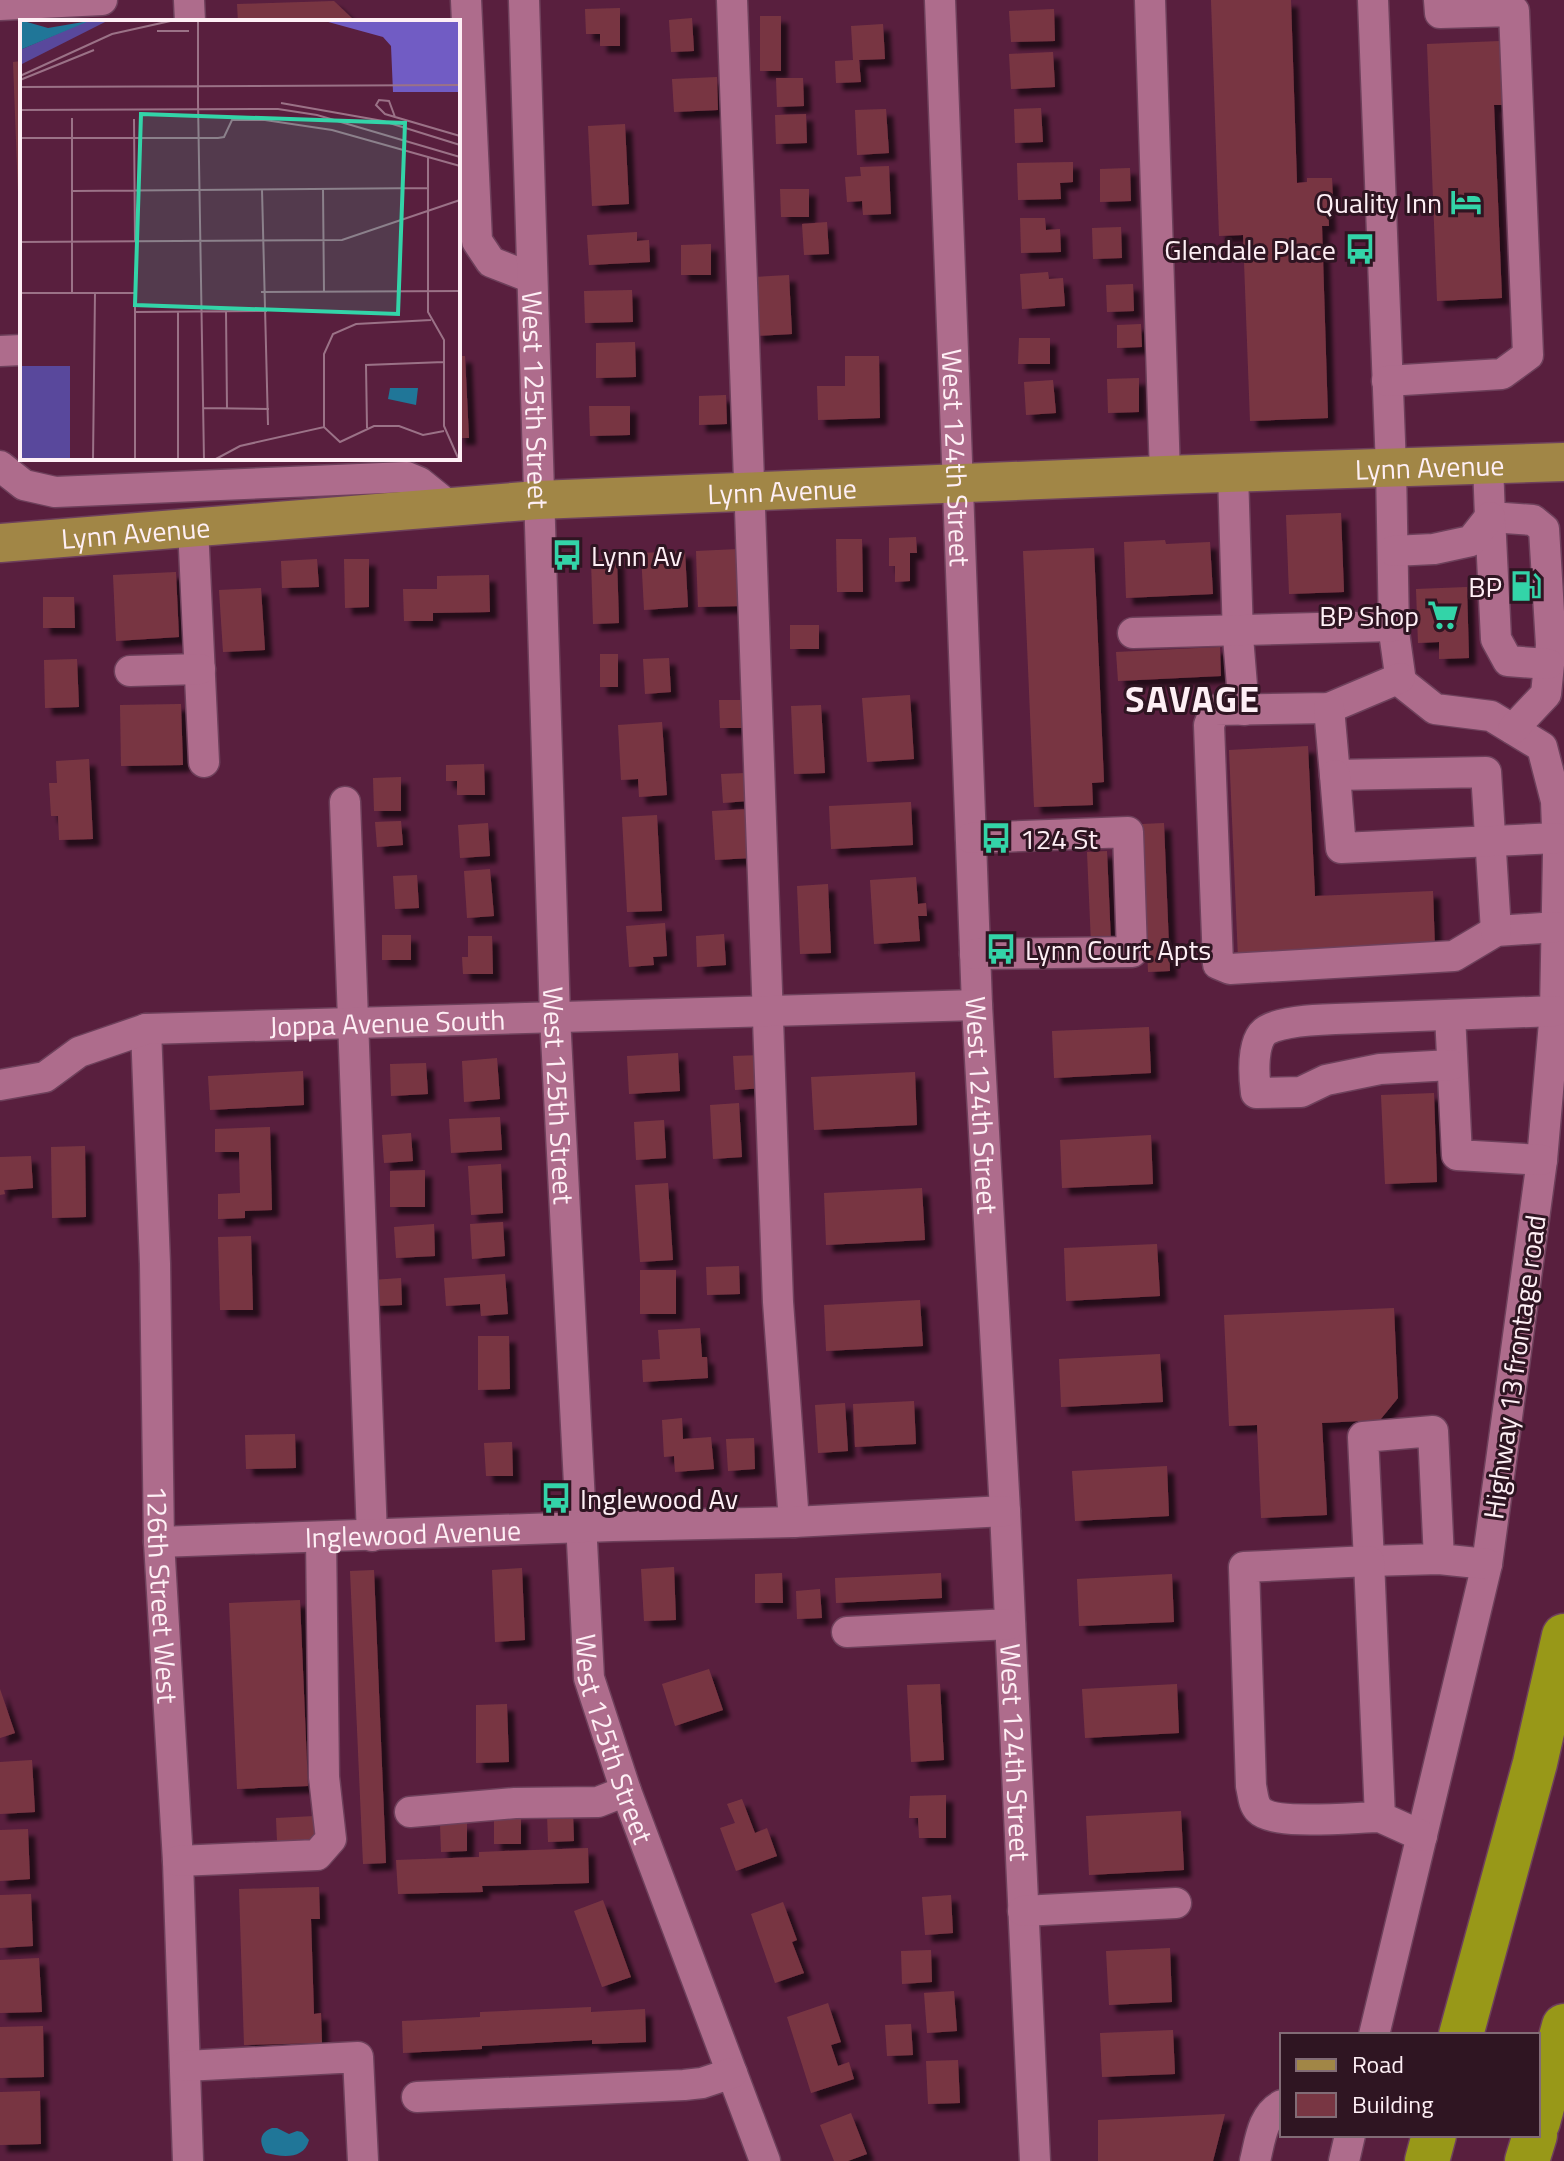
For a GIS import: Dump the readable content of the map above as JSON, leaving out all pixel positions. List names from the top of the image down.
{
  "streets": {
    "main road": ["Lynn Avenue"],
    "street": [
      "West 125th Street",
      "West 124th Street",
      "Joppa Avenue South",
      "Highway 13 frontage road",
      "Inglewood Avenue",
      "126th Street West"
    ]
  },
  "crossings": [
    ["West 125th Street", "Lynn Avenue"],
    ["West 125th Street", "Joppa Avenue South"],
    ["West 125th Street", "Inglewood Avenue"],
    ["West 124th Street", "Lynn Avenue"],
    ["West 124th Street", "Joppa Avenue South"],
    ["West 124th Street", "Inglewood Avenue"],
    ["Joppa Avenue South", "126th Street West"],
    ["Inglewood Avenue", "126th Street West"]
  ],
  "districts": ["SAVAGE"],
  "places": {
    "hotel": ["Quality Inn"],
    "bus stop": [
      "Glendale Place",
      "Lynn Av",
      "124 St",
      "Lynn Court Apts",
      "Inglewood Av"
    ],
    "fuel station": ["BP"],
    "supermarket": ["BP Shop"]
  },
  "legend": ["Road", "Building"]
}
